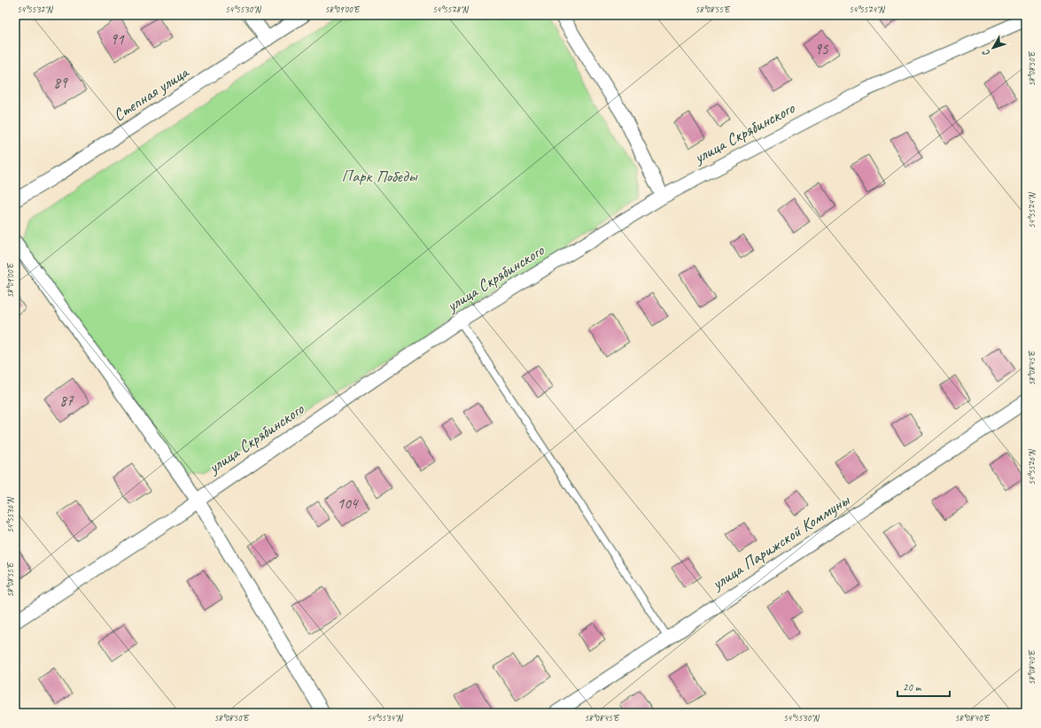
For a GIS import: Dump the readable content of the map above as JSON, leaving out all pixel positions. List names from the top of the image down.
{
  "streets": {
    "street": ["Степная улица", "улица Скрябинского", "улица Парижской Коммуны"]
  },
  "parks": ["Парк Победы"],
  "house_numbers": [
    "91",
    "95",
    "89",
    "87",
    "104"
  ],
  "scale_bar": "20 m",
  "north": "bottom left",
  "coordinates": [
    "54°55'32\"N",
    "54°55'30\"N",
    "58°09'00\"E",
    "54°55'28\"N",
    "58°08'55\"E",
    "54°55'24\"N",
    "58°08'50\"E",
    "58°08'45\"E",
    "54°55'26\"N",
    "54°55'36\"N",
    "58°08'40\"E",
    "54°55'34\"N"
  ]
}
